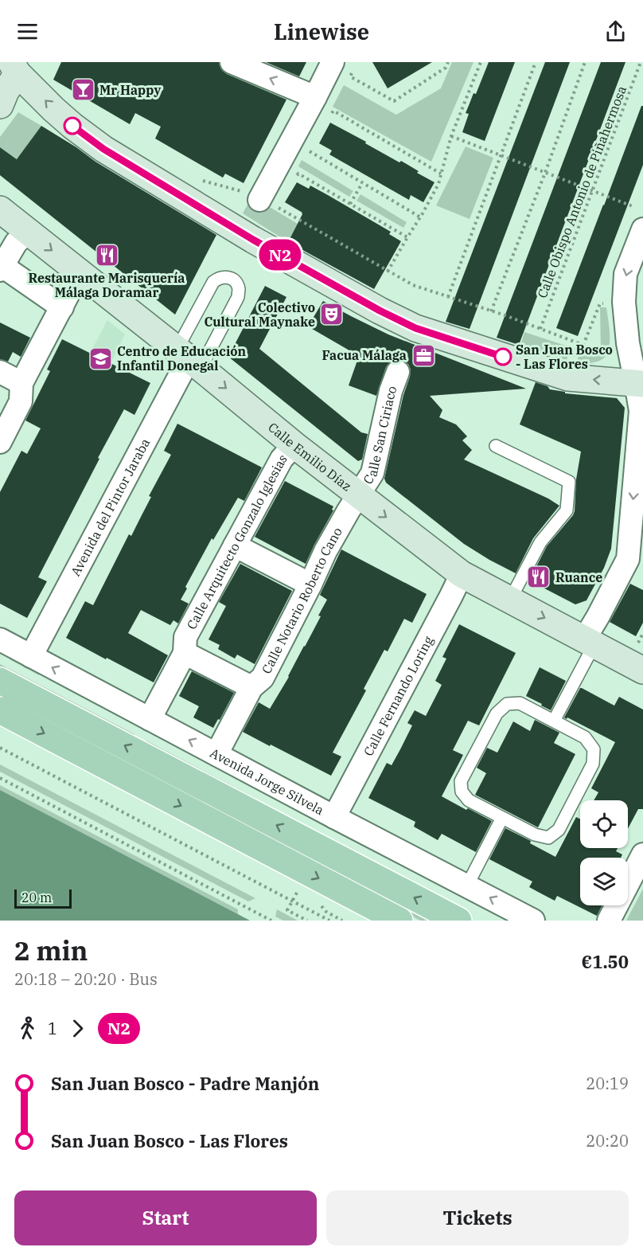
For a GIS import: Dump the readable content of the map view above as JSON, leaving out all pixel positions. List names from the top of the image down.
{
  "streets": {
    "main road": ["Calle Emilio Díaz"],
    "street": [
      "Calle San Ciriaco",
      "Avenida del Pintor Jaraba",
      "Calle Arquitecto Gonzalo Iglesias",
      "Calle Notario Roberto Cano",
      "Calle Fernando Loring",
      "Avenida Jorge Silvela"
    ],
    "path": ["Calle Obispo Antonio de Piñahermosa"]
  },
  "crossings": [
    ["Calle San Ciriaco", "Calle Emilio Díaz"],
    ["Calle San Ciriaco", "Calle Notario Roberto Cano"],
    ["Calle Emilio Díaz", "Avenida del Pintor Jaraba"],
    ["Calle Emilio Díaz", "Calle Arquitecto Gonzalo Iglesias"],
    ["Calle Emilio Díaz", "Calle Notario Roberto Cano"],
    ["Calle Emilio Díaz", "Calle Fernando Loring"],
    ["Avenida del Pintor Jaraba", "Avenida Jorge Silvela"],
    ["Calle Arquitecto Gonzalo Iglesias", "Avenida Jorge Silvela"],
    ["Calle Notario Roberto Cano", "Avenida Jorge Silvela"],
    ["Calle Fernando Loring", "Avenida Jorge Silvela"]
  ],
  "places": {
    "bar": ["Mr Happy"],
    "restaurant": ["Restaurante Marisquería Málaga Doramar", "Ruance"],
    "theatre": ["Colectivo Cultural Maynake"],
    "office": ["Facua Málaga"],
    "other": ["San Juan Bosco - Las Flores"],
    "school or university": ["Centro de Educación Infantil Donegal"]
  },
  "lines": ["bus line N2"],
  "scale_bar": "20 m",
  "page": {
    "header": "Linewise",
    "on_map": "N2",
    "scale": "20 m",
    "heading": ["2 min", "20:18 – 20:20 · Bus", "€1.50"],
    "legs": ["1", "N2"],
    "list": [
      {
        "name": "San Juan Bosco - Padre Manjón",
        "value": "20:19"
      },
      {
        "name": "San Juan Bosco - Las Flores",
        "value": "20:20"
      }
    ],
    "buttons": ["Start", "Tickets"]
  }
}
